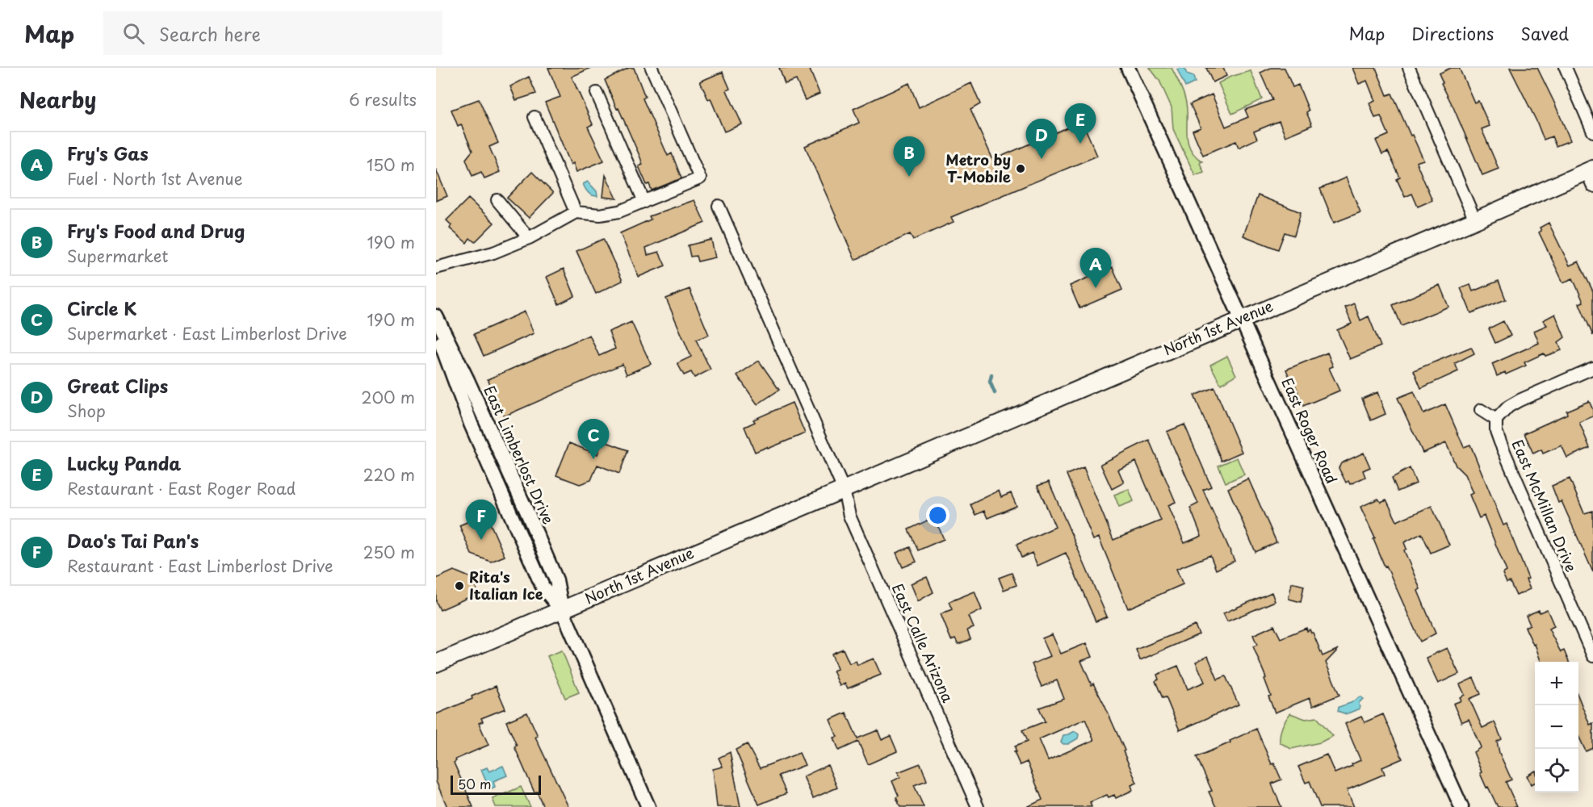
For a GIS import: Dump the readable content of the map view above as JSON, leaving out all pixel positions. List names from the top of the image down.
{
  "streets": {
    "main road": ["North 1st Avenue"],
    "street": [
      "East Roger Road",
      "East Limberlost Drive",
      "East McMillan Drive",
      "East Calle Arizona"
    ]
  },
  "crossings": [
    ["North 1st Avenue", "East Roger Road"],
    ["North 1st Avenue", "East Limberlost Drive"],
    ["North 1st Avenue", "East Calle Arizona"]
  ],
  "places": ["Metro by T-Mobile", "Rita's Italian Ice"],
  "scale_bar": "50 m",
  "page": {
    "header": "Map",
    "search": "Search here",
    "nav": ["Map", "Directions", "Saved"],
    "heading": ["Nearby", "6 results"],
    "pins": [
      "E",
      "D",
      "B",
      "A",
      "C",
      "F"
    ],
    "list": [
      {
        "mark": "A",
        "name": "Fry's Gas",
        "note": "Fuel · North 1st Avenue",
        "value": "150 m"
      },
      {
        "mark": "B",
        "name": "Fry's Food and Drug",
        "note": "Supermarket",
        "value": "190 m"
      },
      {
        "mark": "C",
        "name": "Circle K",
        "note": "Supermarket · East Limberlost Drive",
        "value": "190 m"
      },
      {
        "mark": "D",
        "name": "Great Clips",
        "note": "Shop",
        "value": "200 m"
      },
      {
        "mark": "E",
        "name": "Lucky Panda",
        "note": "Restaurant · East Roger Road",
        "value": "220 m"
      },
      {
        "mark": "F",
        "name": "Dao's Tai Pan's",
        "note": "Restaurant · East Limberlost Drive",
        "value": "250 m"
      }
    ],
    "map_buttons": ["+", "−"],
    "scale": "50 m"
  }
}
